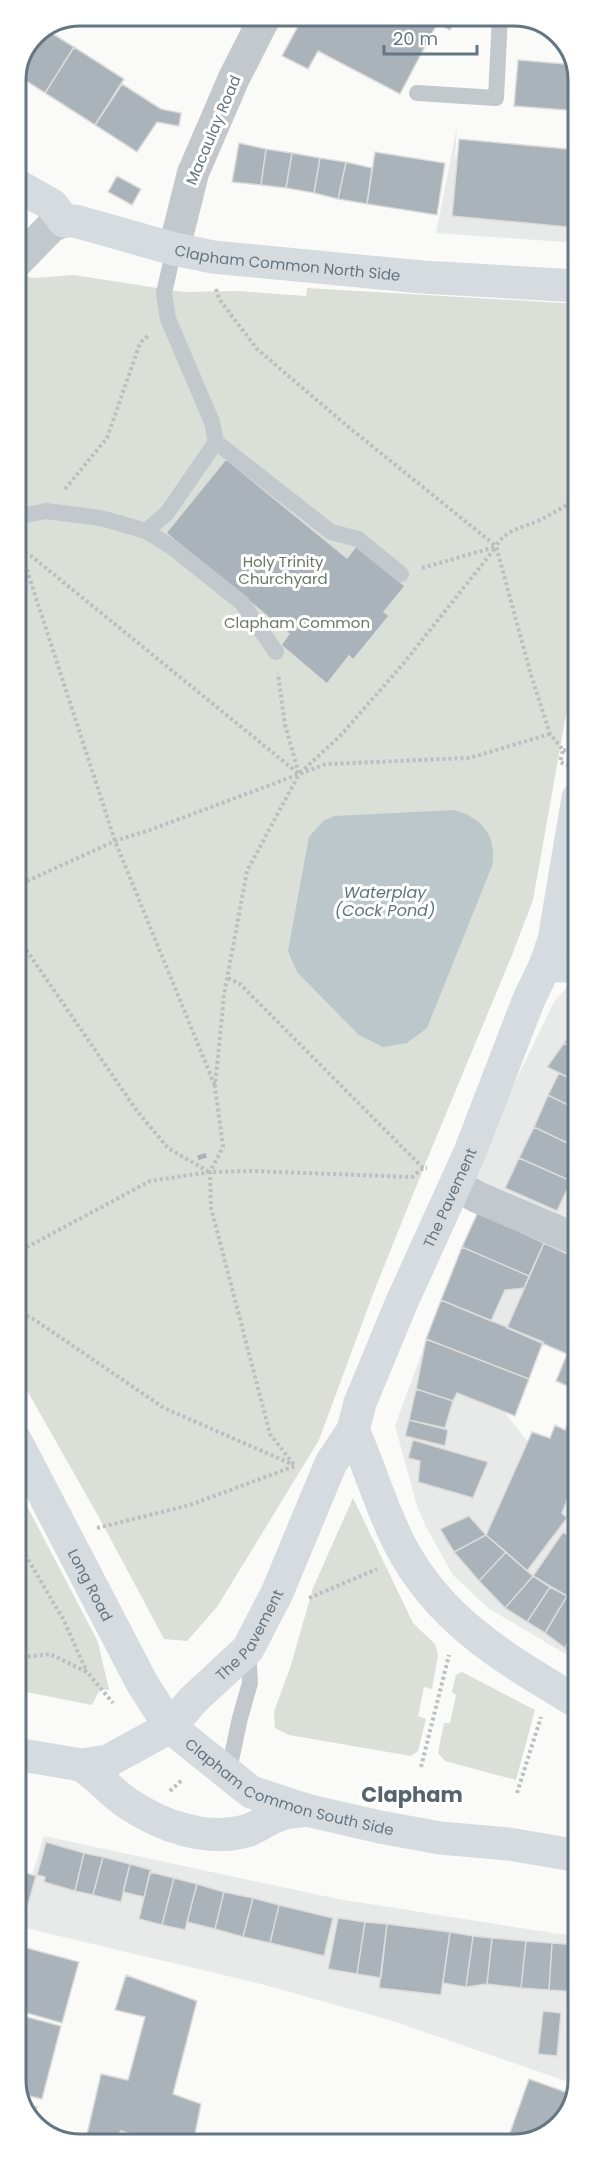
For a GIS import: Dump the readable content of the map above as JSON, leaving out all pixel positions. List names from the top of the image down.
{
  "streets": {
    "main road": [
      "Clapham Common North Side",
      "The Pavement",
      "Long Road",
      "Clapham Common South Side"
    ],
    "street": ["Macaulay Road"]
  },
  "crossings": [
    ["Macaulay Road", "Clapham Common North Side"],
    ["The Pavement", "Long Road"],
    ["The Pavement", "Clapham Common South Side"],
    ["Long Road", "Clapham Common South Side"]
  ],
  "districts": ["Clapham"],
  "water": ["Waterplay (Cock Pond)"],
  "parks": ["Holy Trinity Churchyard", "Clapham Common"],
  "scale_bar": "20 m"
}
